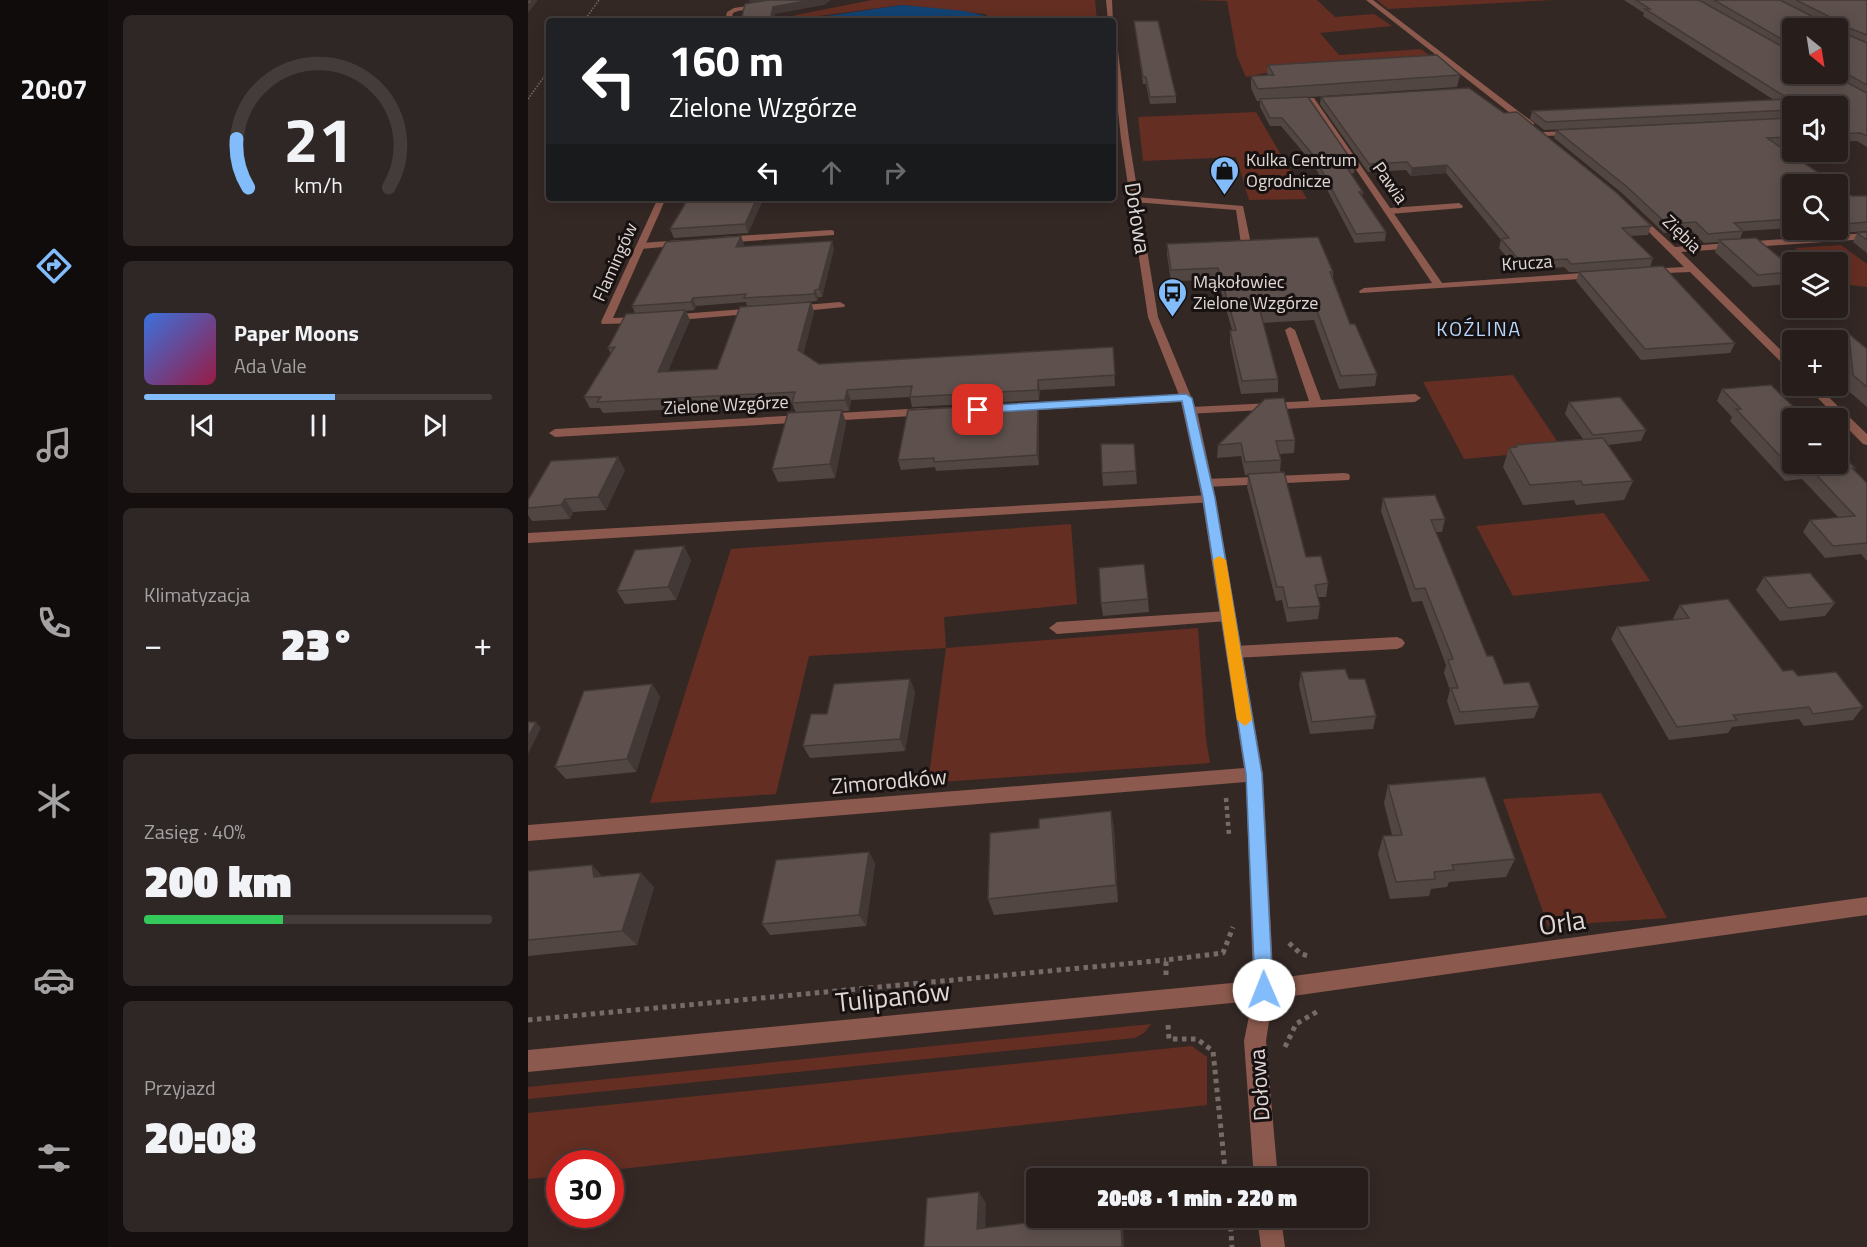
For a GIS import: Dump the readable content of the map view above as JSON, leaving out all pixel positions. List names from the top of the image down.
{
  "streets": {
    "street": [
      "Pawia",
      "Dołowa",
      "Ziębia",
      "Flamingów",
      "Krucza",
      "Zielone Wzgórze",
      "Zimorodków",
      "Orla",
      "Tulipanów"
    ]
  },
  "crossings": [
    ["Pawia", "Krucza"],
    ["Dołowa", "Zimorodków"],
    ["Dołowa", "Orla"],
    ["Dołowa", "Tulipanów"],
    ["Orla", "Tulipanów"]
  ],
  "districts": ["KOŹLINA"],
  "places": {
    "shop": ["Kulka Centrum Ogrodnicze"],
    "bus stop": ["Mąkołowiec Zielone Wzgórze"]
  },
  "north": "bottom right",
  "page": {
    "tabs": "20:07",
    "map_buttons": ["+", "−"],
    "turn": ["160 m", "Zielone Wzgórze"],
    "song": ["Paper Moons", "Ada Vale"],
    "tile": [
      "Klimatyzacja",
      ["Zasięg · 40%", "200 km"],
      ["Przyjazd", "20:08"]
    ],
    "heat": ["−", "23°", "+"],
    "limit": "30",
    "trip": "20:08 · 1 min · 220 m",
    "gauge": ["21", "km/h"]
  }
}
